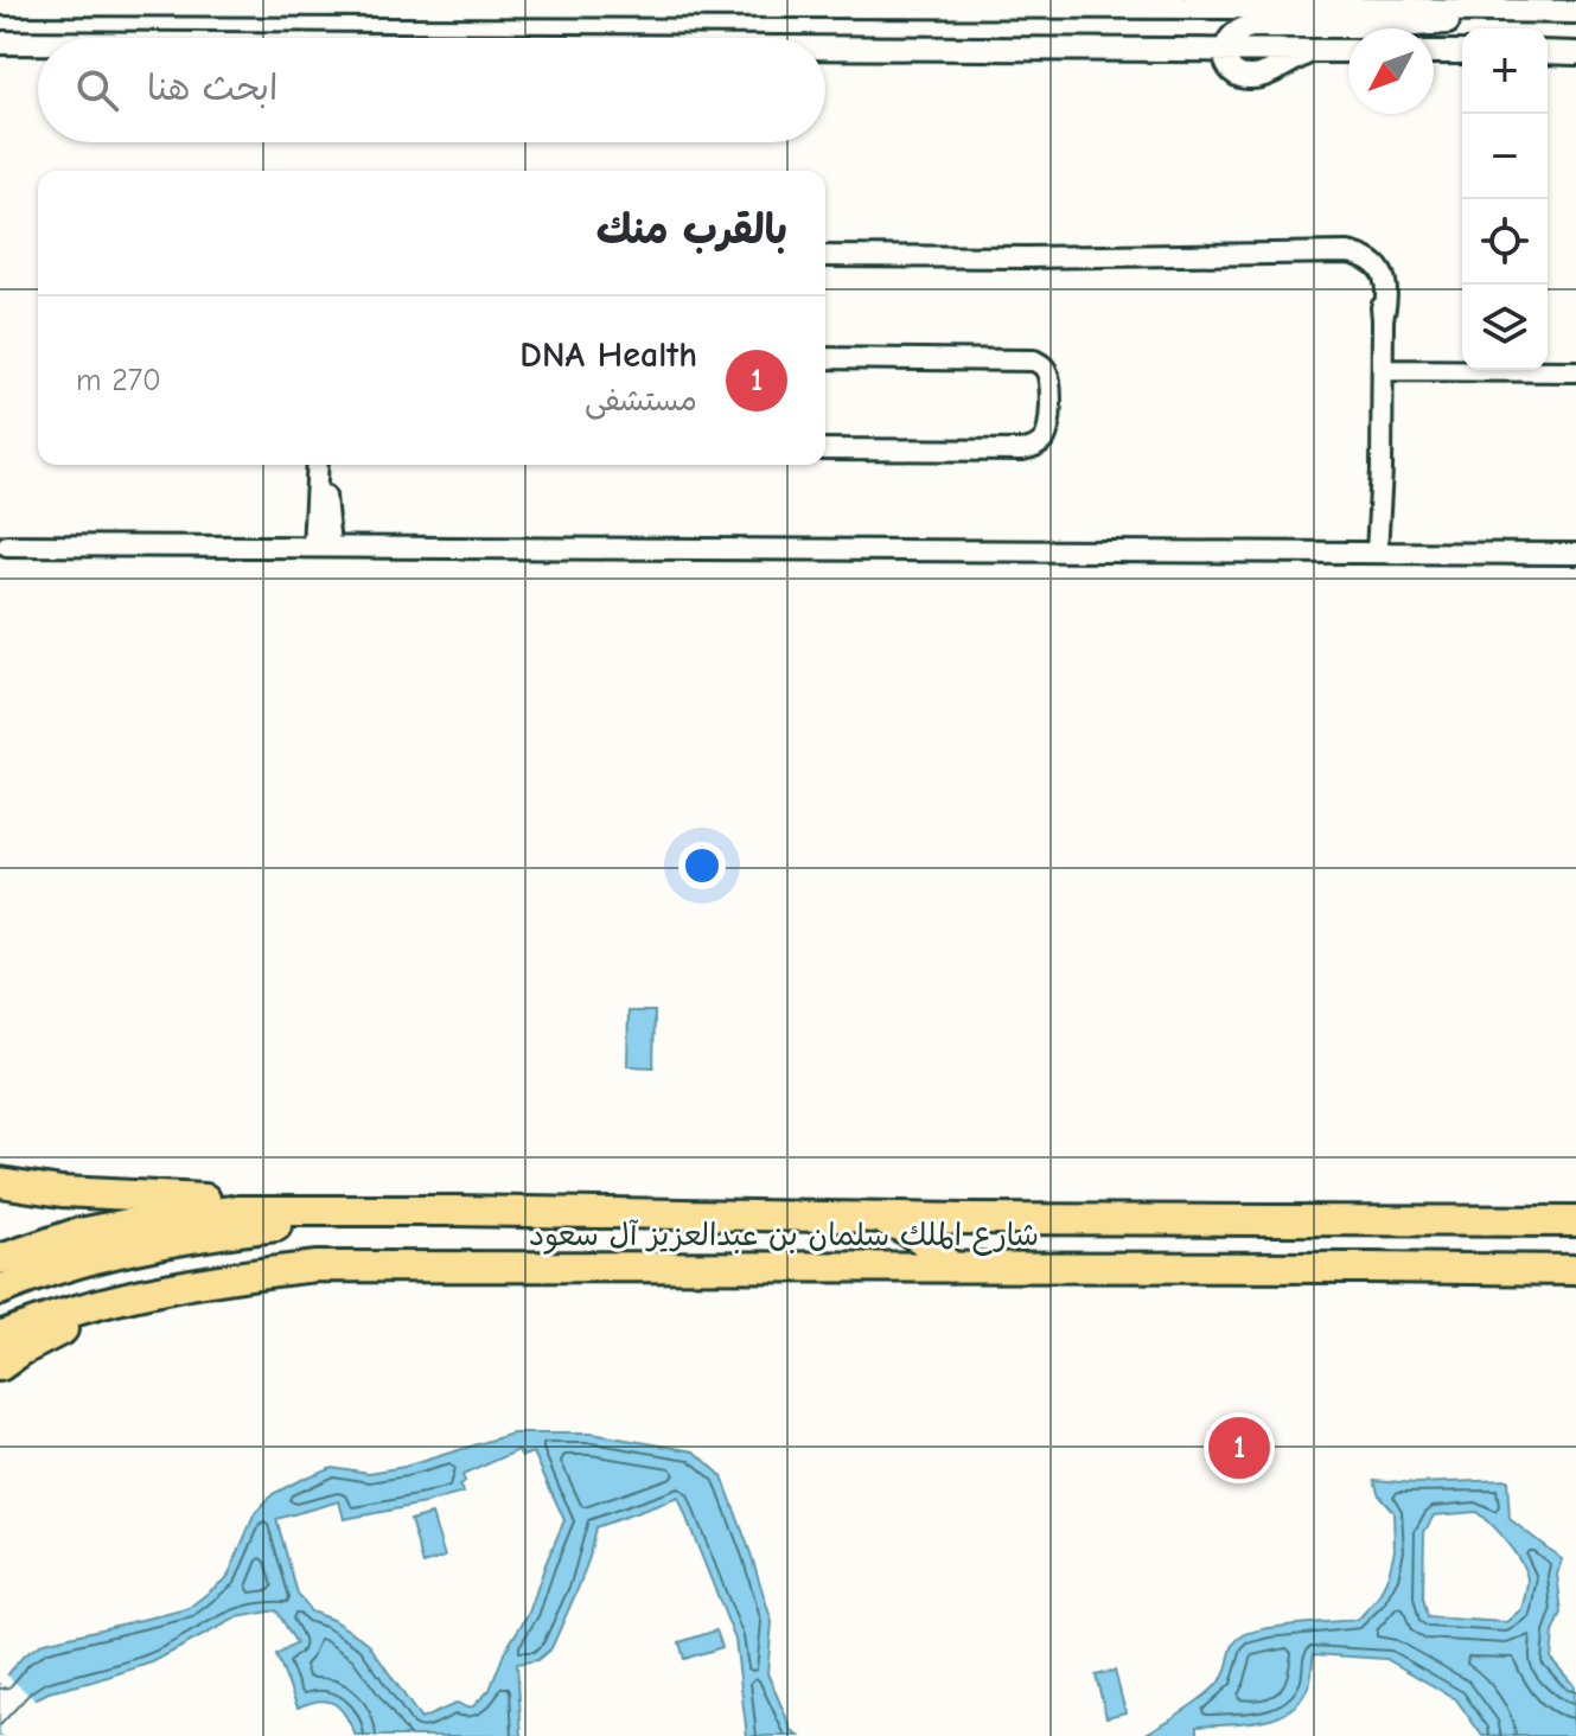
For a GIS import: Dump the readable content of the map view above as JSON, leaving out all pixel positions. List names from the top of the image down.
{
  "streets": {
    "main road": ["شارع الملك سلمان بن عبدالعزيز آل سعود"]
  },
  "north": "bottom left",
  "page": {
    "map_buttons": ["+", "−"],
    "search": "ابحث هنا",
    "heading": "بالقرب منك",
    "list": [
      {
        "mark": "1",
        "name": "DNA Health",
        "note": "مستشفى",
        "value": "270 m"
      }
    ],
    "pins": "1"
  }
}
